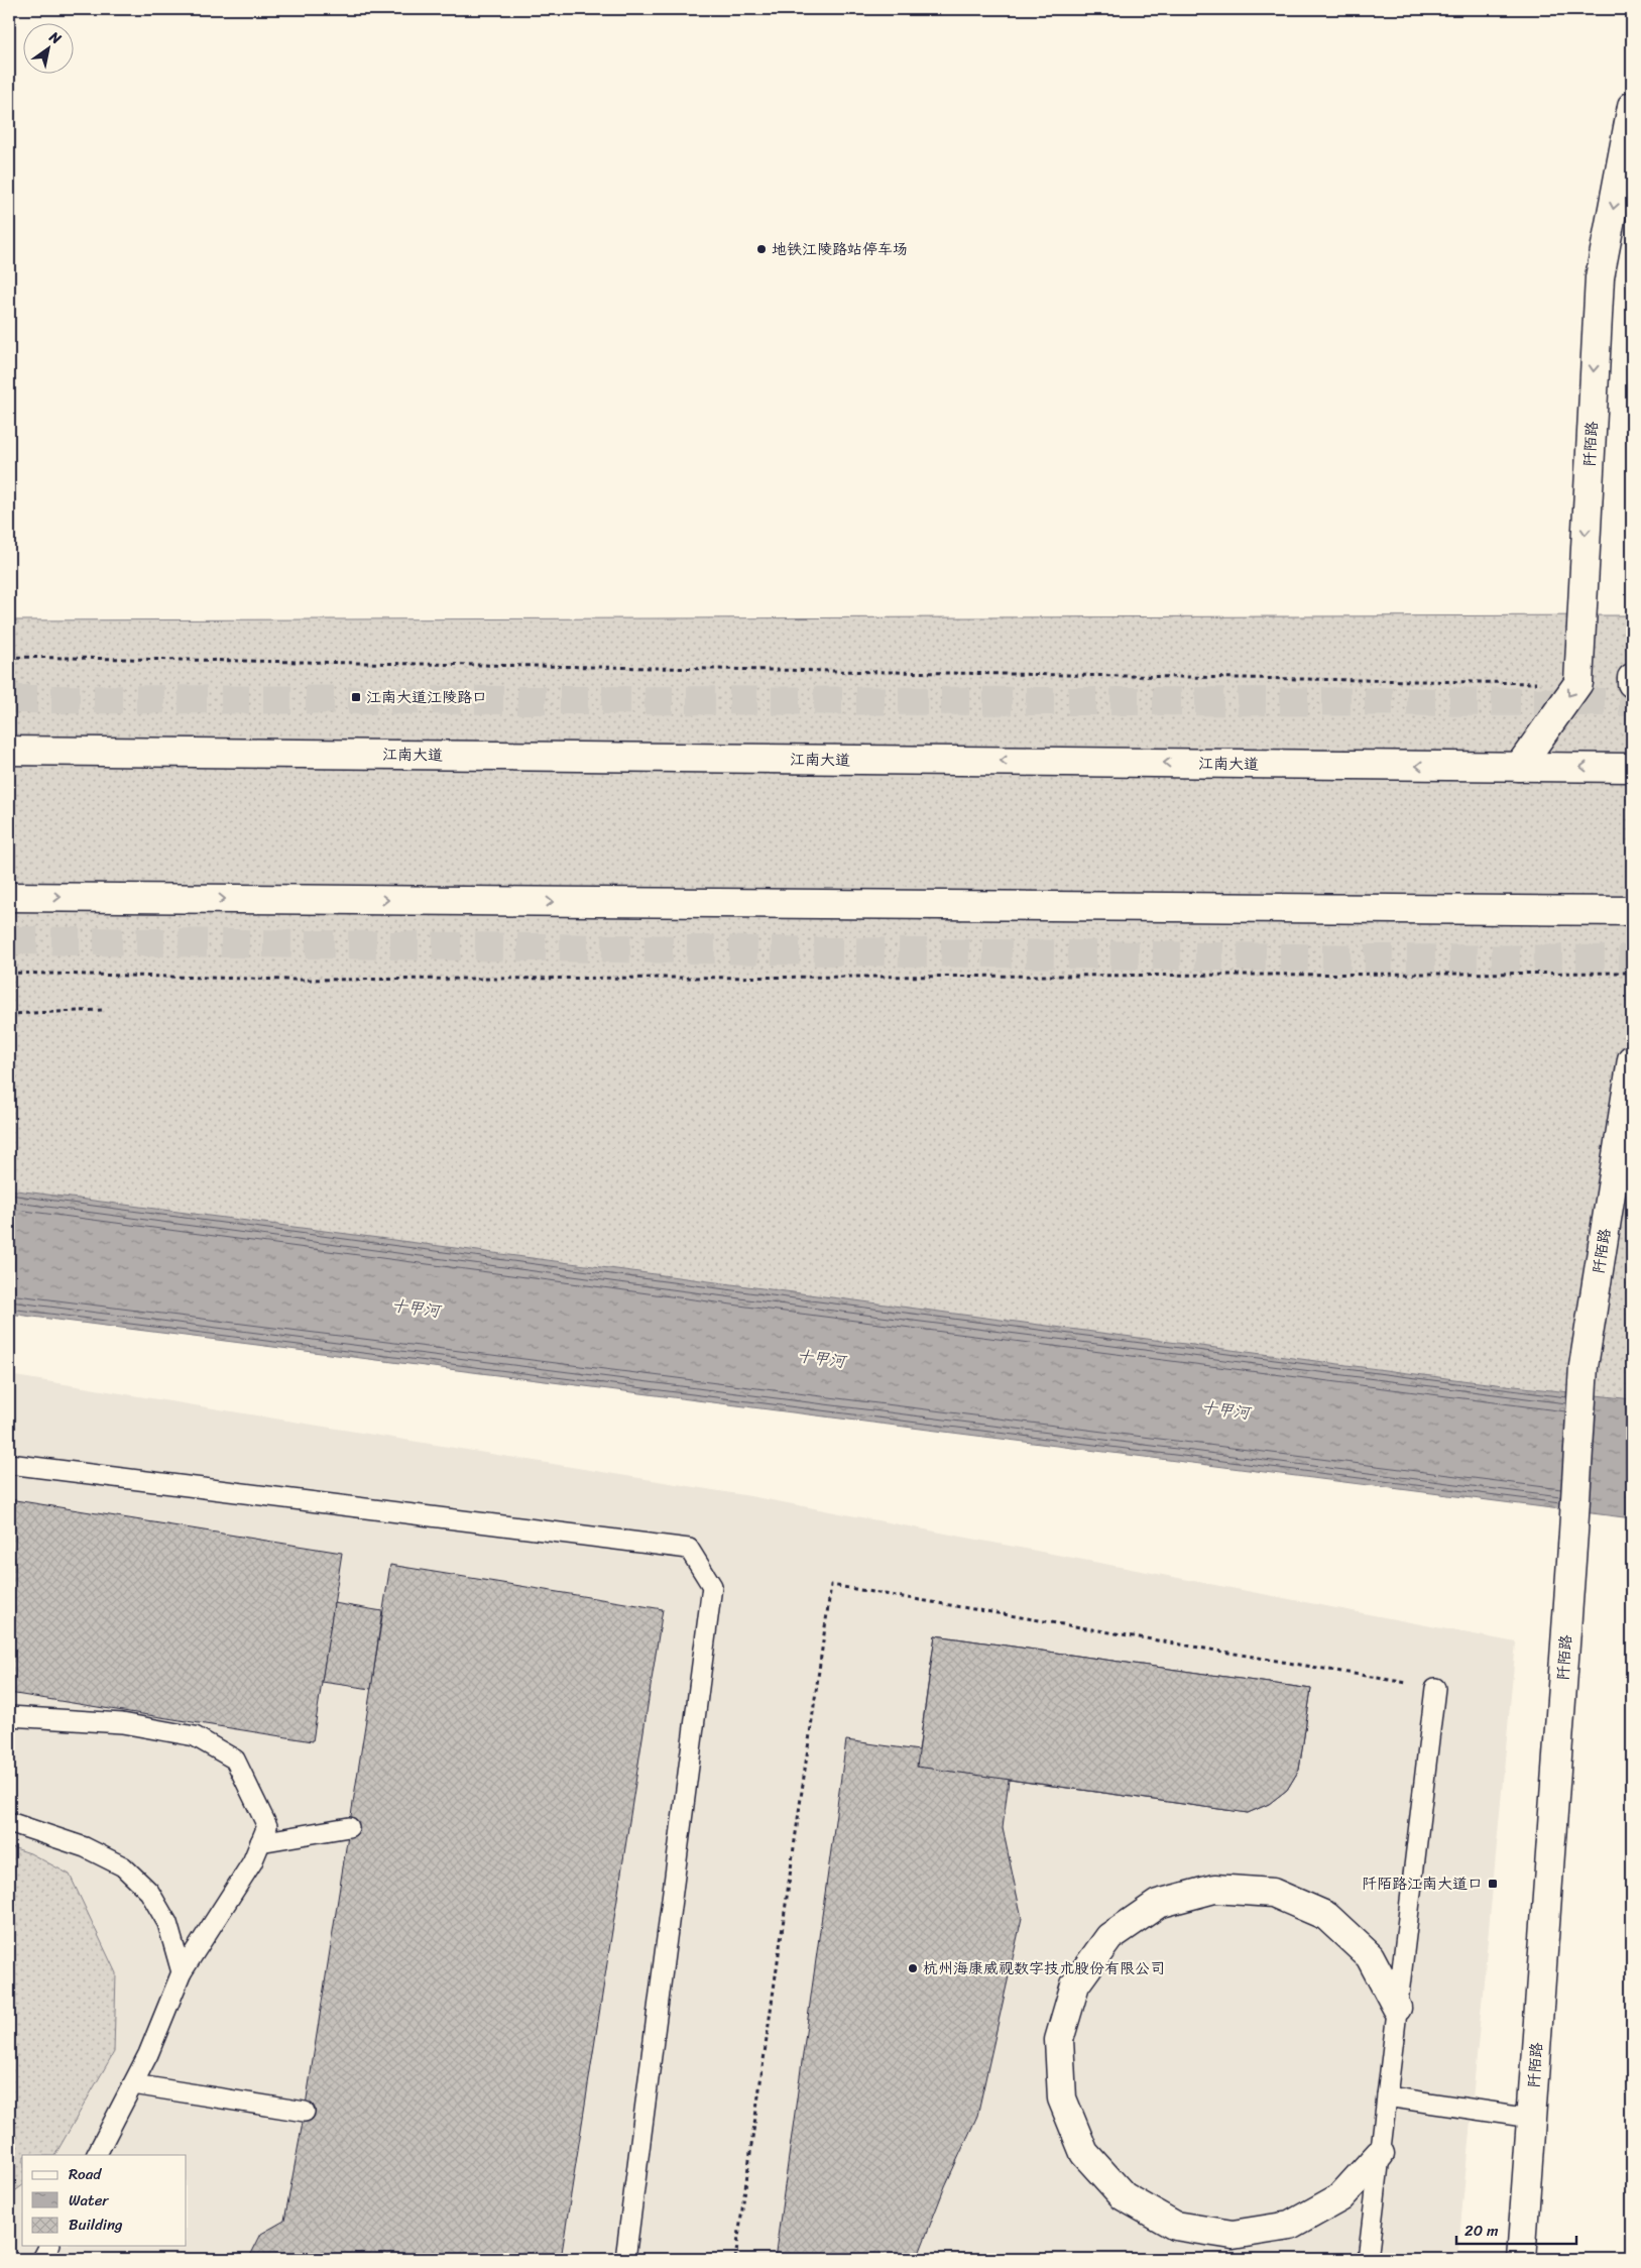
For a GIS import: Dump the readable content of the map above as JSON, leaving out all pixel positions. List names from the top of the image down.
{
  "streets": {
    "main road": ["阡陌路", "江南大道"]
  },
  "water": ["十甲河"],
  "places": {
    "other": ["地铁江陵路站停车场", "杭州海康威视数字技术股份有限公司"],
    "transit": ["江南大道江陵路口", "阡陌路江南大道口"]
  },
  "legend": ["Road", "Water", "Building"],
  "scale_bar": "20 m",
  "north": "top right"
}
